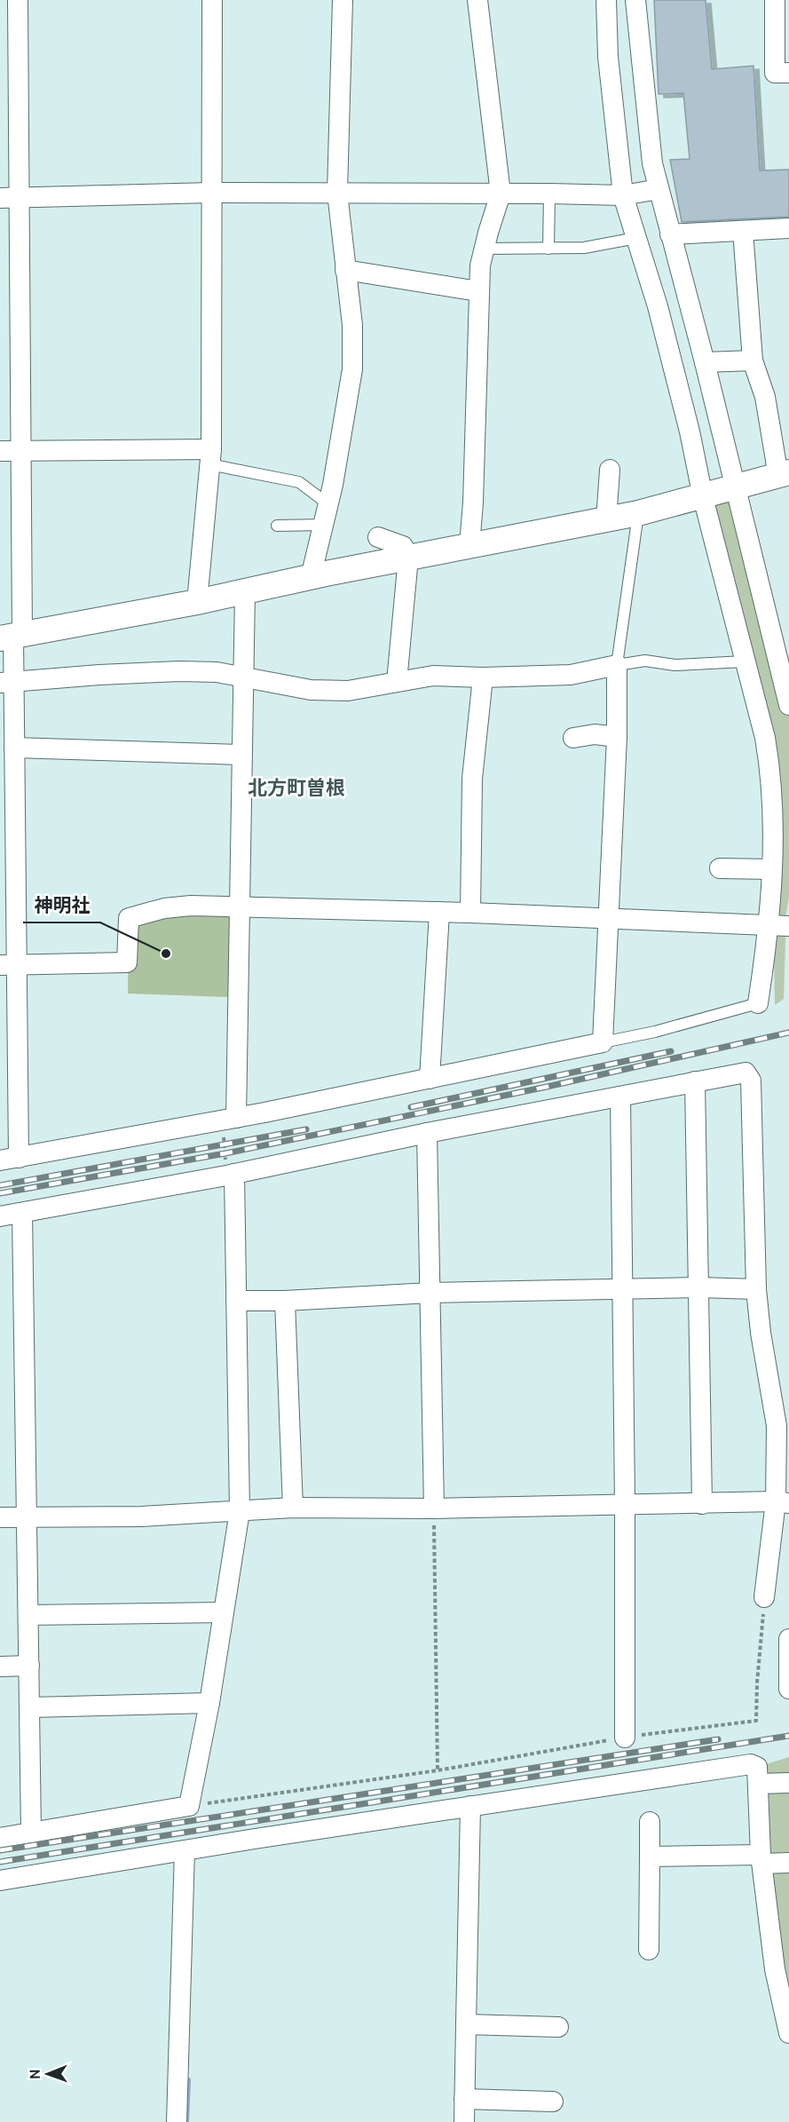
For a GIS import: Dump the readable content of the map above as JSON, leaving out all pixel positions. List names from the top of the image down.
{
  "districts": ["北方町曽根"],
  "places": ["神明社"],
  "north": "left"
}
